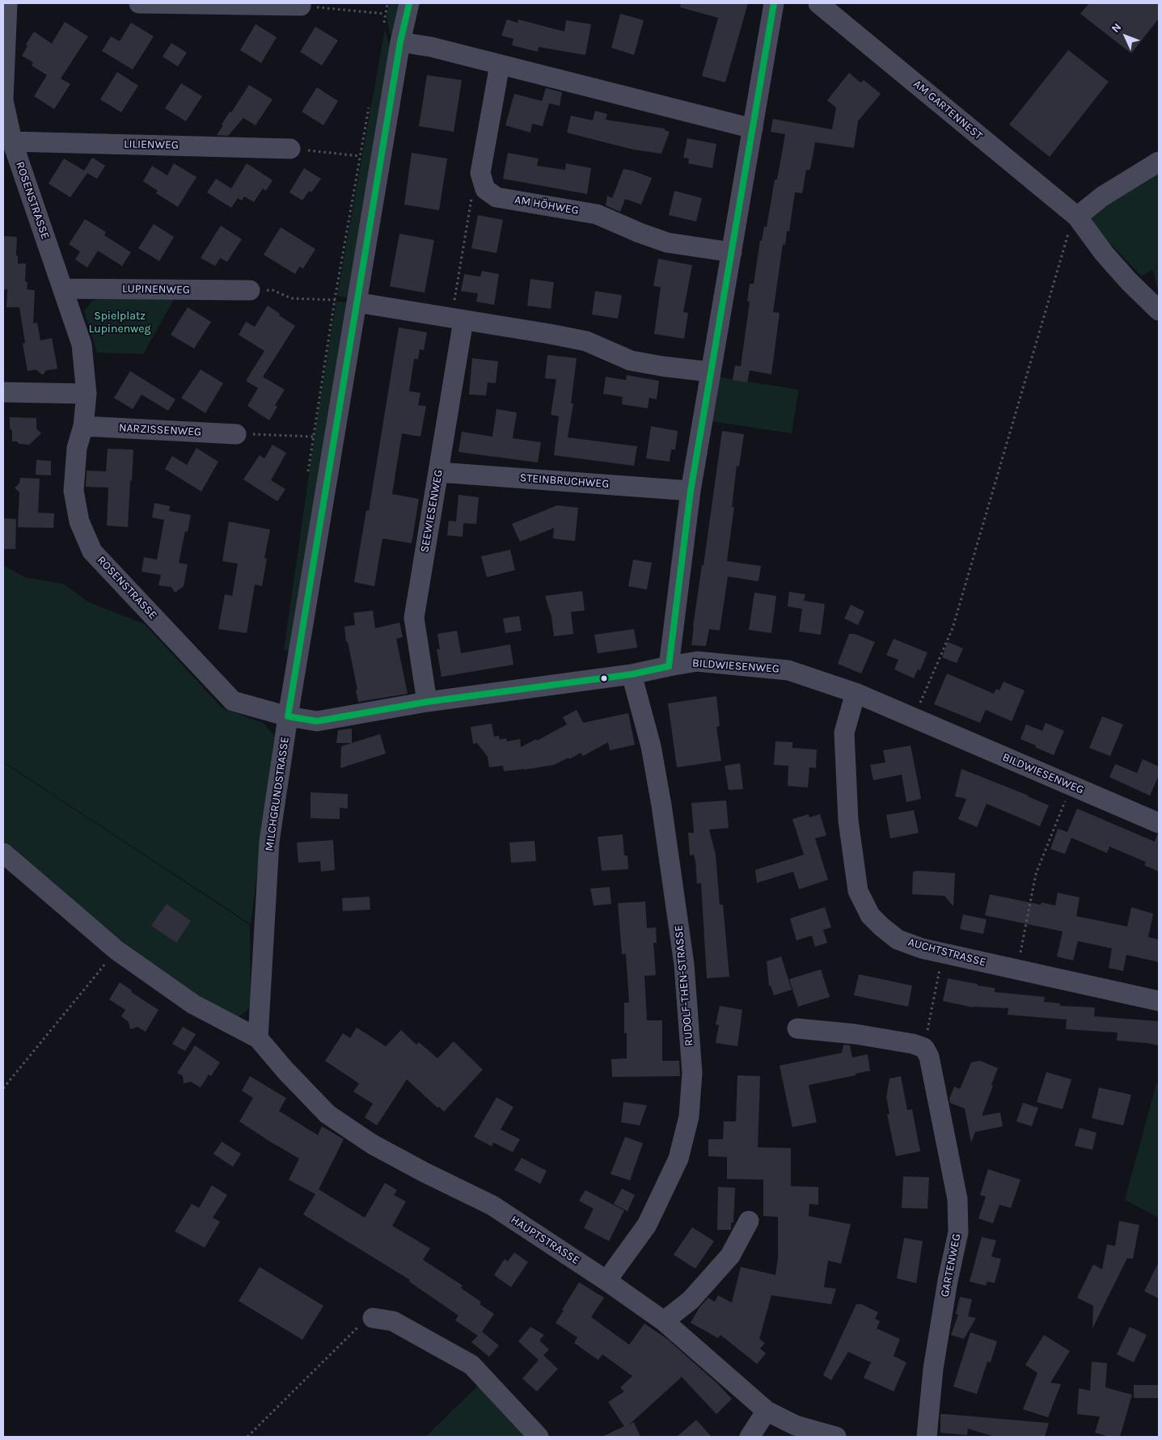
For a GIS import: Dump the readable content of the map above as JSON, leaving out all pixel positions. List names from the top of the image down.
{
  "streets": {
    "street": [
      "AM GARTENNEST",
      "LILIENWEG",
      "ROSENSTRASSE",
      "AM HÖHWEG",
      "LUPINENWEG",
      "NARZISSENWEG",
      "STEINBRUCHWEG",
      "SEEWIESENWEG",
      "BILDWIESENWEG",
      "MILCHGRUNDSTRASSE",
      "AUCHTSTRASSE",
      "RUDOLF-THEN-STRASSE",
      "HAUPTSTRASSE",
      "GARTENWEG"
    ]
  },
  "crossings": [
    ["LILIENWEG", "ROSENSTRASSE"],
    ["ROSENSTRASSE", "LUPINENWEG"],
    ["ROSENSTRASSE", "NARZISSENWEG"],
    ["ROSENSTRASSE", "BILDWIESENWEG"],
    ["ROSENSTRASSE", "MILCHGRUNDSTRASSE"],
    ["STEINBRUCHWEG", "SEEWIESENWEG"],
    ["SEEWIESENWEG", "BILDWIESENWEG"],
    ["BILDWIESENWEG", "MILCHGRUNDSTRASSE"],
    ["BILDWIESENWEG", "AUCHTSTRASSE"],
    ["BILDWIESENWEG", "RUDOLF-THEN-STRASSE"],
    ["MILCHGRUNDSTRASSE", "HAUPTSTRASSE"],
    ["RUDOLF-THEN-STRASSE", "HAUPTSTRASSE"]
  ],
  "parks": ["Spielplatz Lupinenweg"],
  "north": "top left"
}
